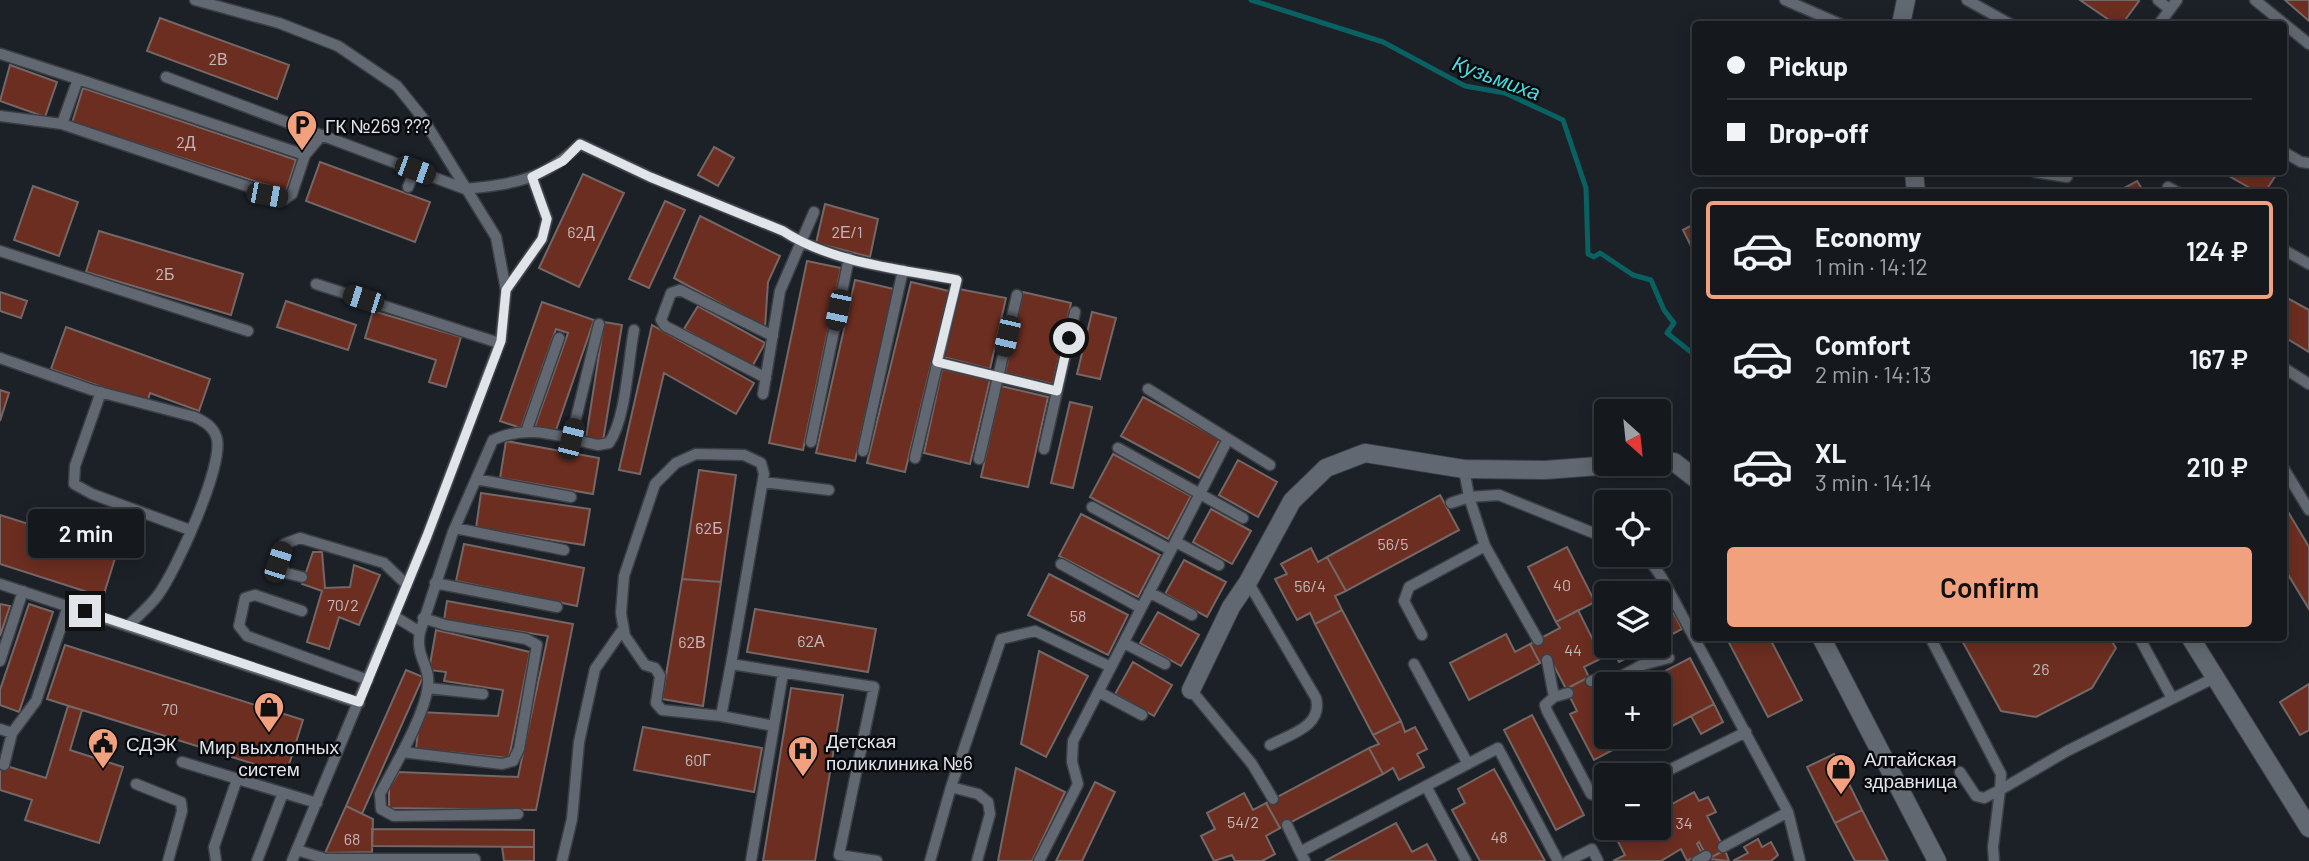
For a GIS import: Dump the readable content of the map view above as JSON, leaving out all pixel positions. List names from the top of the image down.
{
  "water": ["Кузьмиха"],
  "places": {
    "parking": ["ГК №269 ???"],
    "shop": ["Мир выхлопных систем", "Алтайская здравница"],
    "public building": ["СДЭК"],
    "hospital": ["Детская поликлиника №6"]
  },
  "house_numbers": [
    "2В",
    "2Д",
    "62Д",
    "2Е/1",
    "2Б",
    "62Б",
    "56/5",
    "40",
    "56/4",
    "70/2",
    "58",
    "62А",
    "62В",
    "44",
    "26",
    "70",
    "60Г",
    "54/2",
    "34",
    "48",
    "68"
  ],
  "north": "bottom right",
  "page": {
    "banner": ["Pickup", "Drop-off"],
    "list": [
      {
        "name": "Economy",
        "note": "1 min · 14:12",
        "value": "124 ₽"
      },
      {
        "name": "Comfort",
        "note": "2 min · 14:13",
        "value": "167 ₽"
      },
      {
        "name": "XL",
        "note": "3 min · 14:14",
        "value": "210 ₽"
      }
    ],
    "map_buttons": ["+", "−"],
    "bubble": "2 min",
    "buttons": "Confirm"
  }
}
